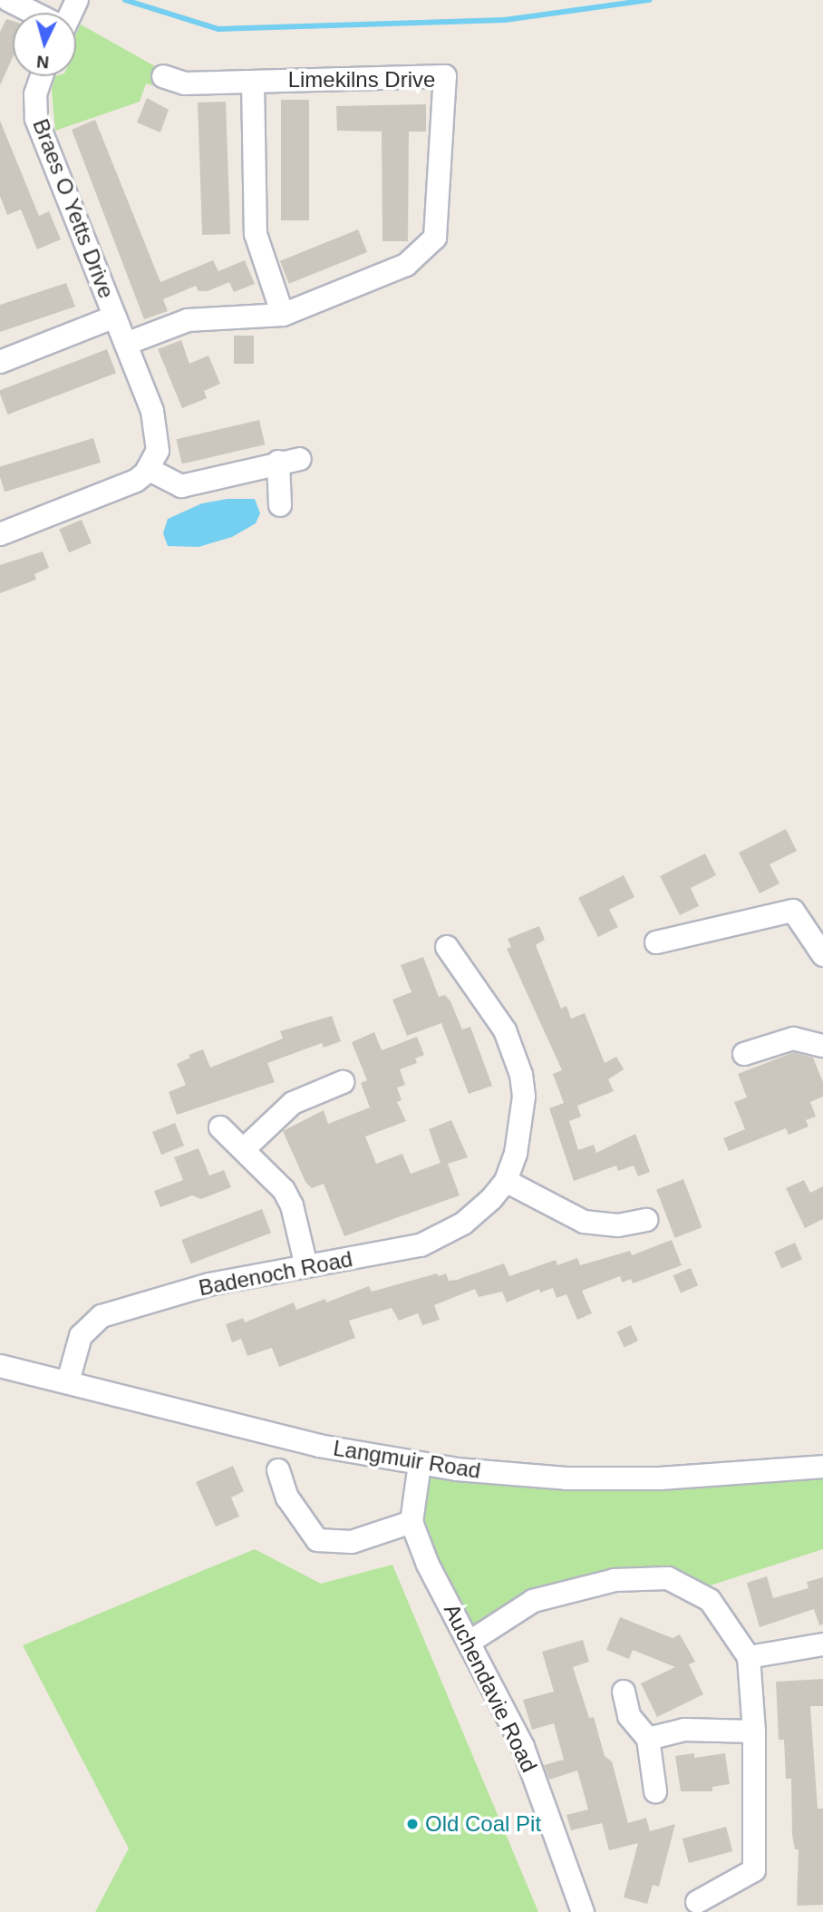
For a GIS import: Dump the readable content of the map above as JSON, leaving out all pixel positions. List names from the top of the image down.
{
  "streets": {
    "street": [
      "Limekilns Drive",
      "Braes O Yetts Drive",
      "Badenoch Road",
      "Langmuir Road",
      "Auchendavie Road"
    ]
  },
  "crossings": [
    ["Limekilns Drive", "Braes O Yetts Drive"],
    ["Badenoch Road", "Langmuir Road"],
    ["Langmuir Road", "Auchendavie Road"]
  ],
  "places": ["Old Coal Pit"],
  "north": "bottom"
}
